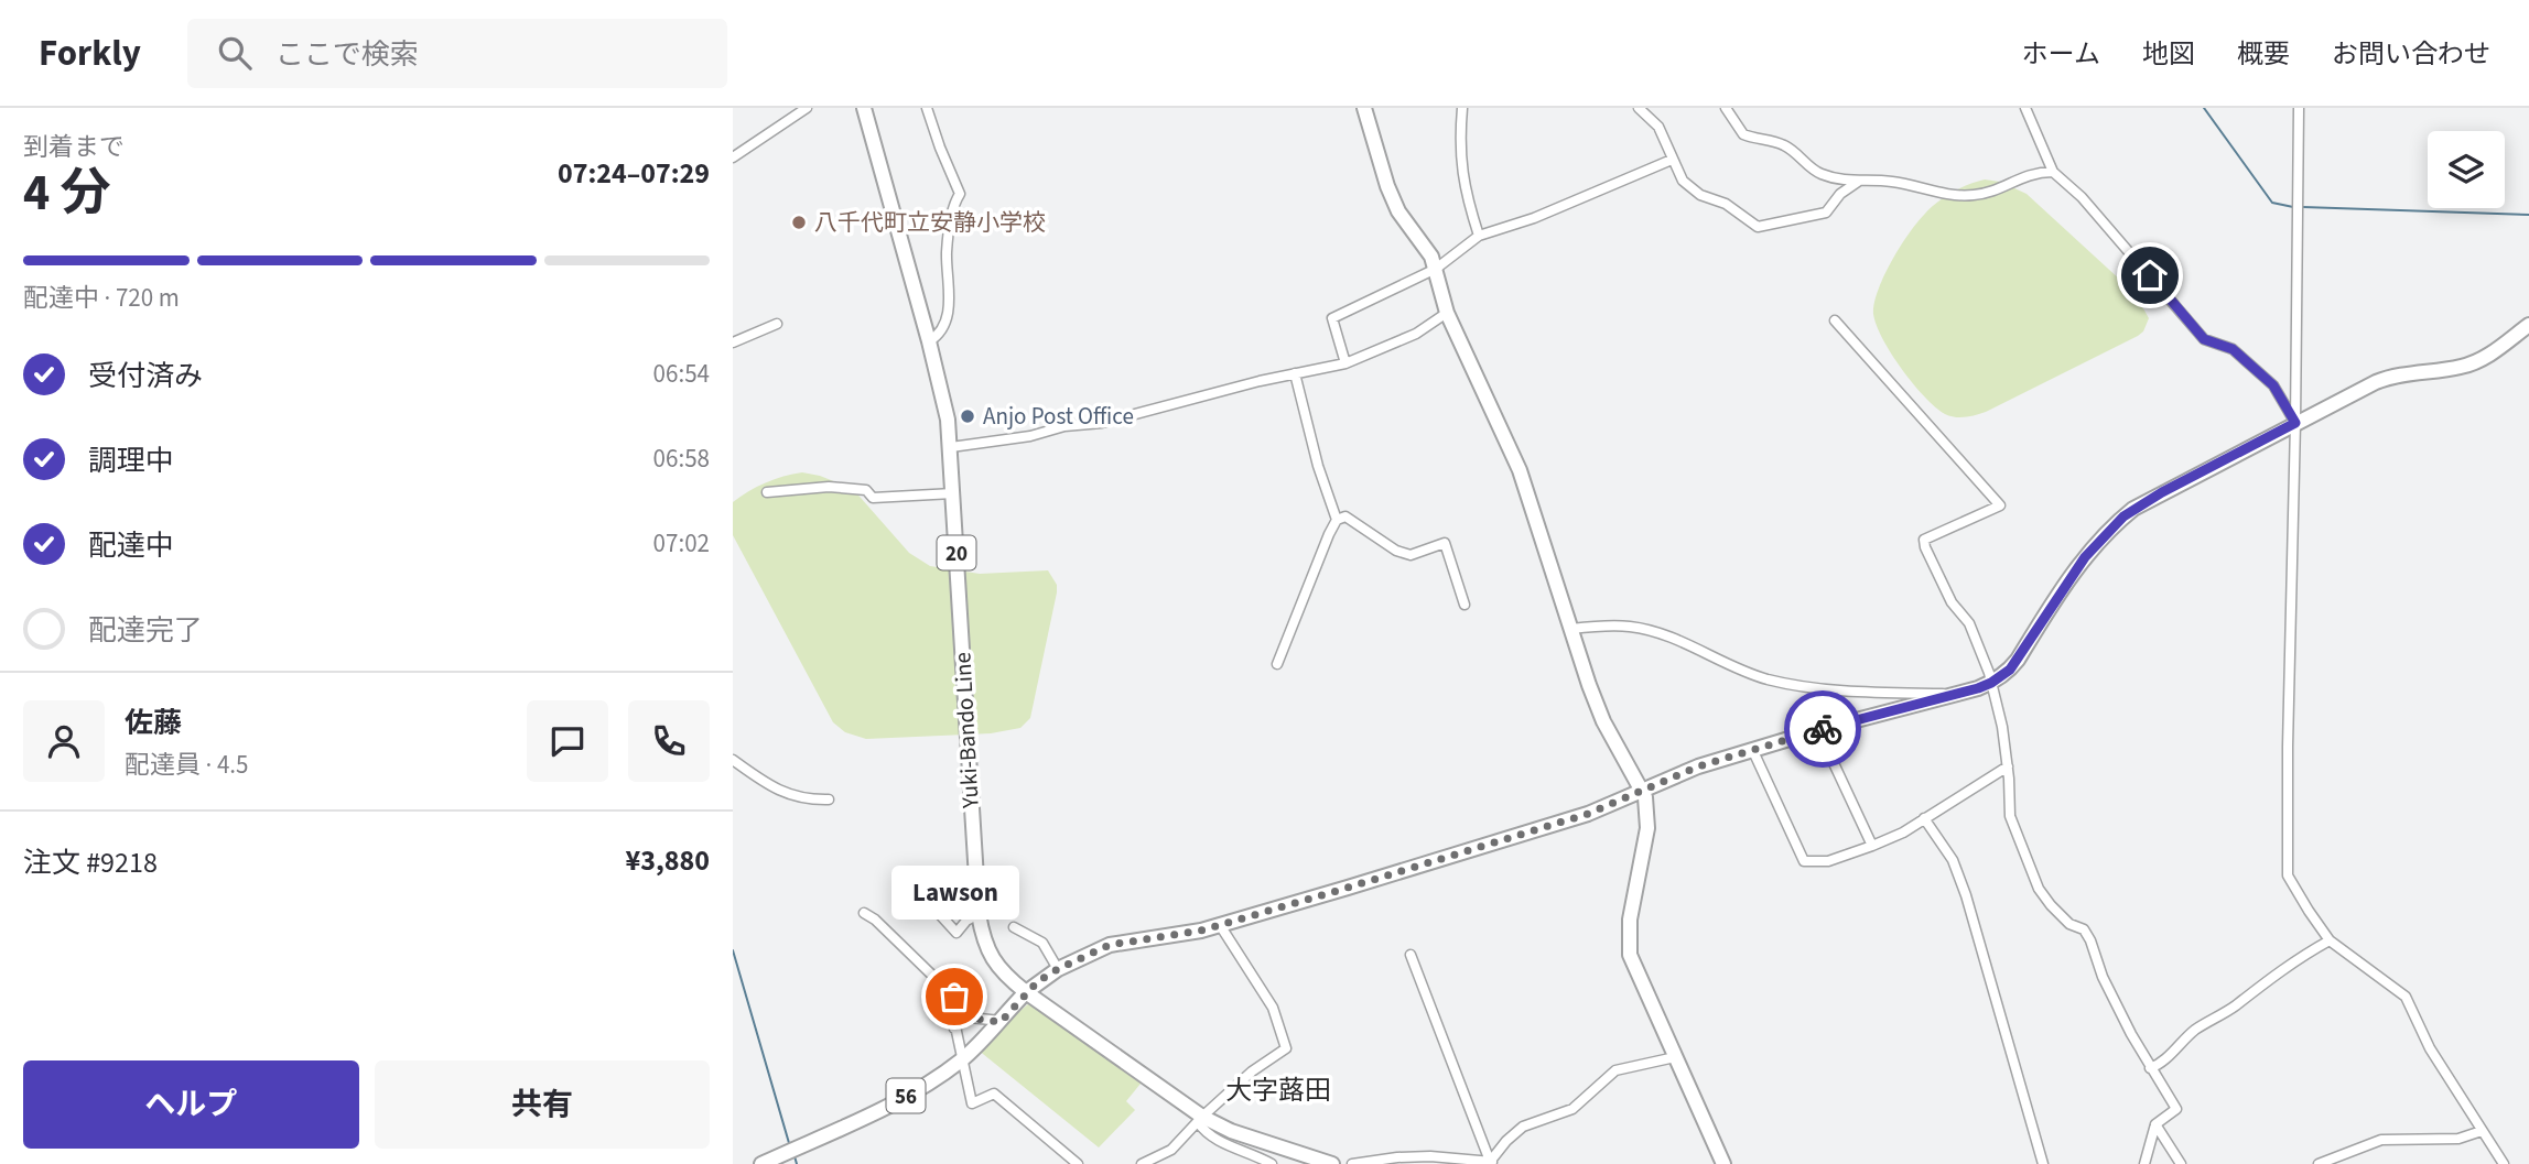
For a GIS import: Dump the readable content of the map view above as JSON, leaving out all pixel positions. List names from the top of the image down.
{
  "streets": {
    "street": ["20", "Yuki-Bando Line", "56"]
  },
  "crossings": [
    ["Yuki-Bando Line", "56"]
  ],
  "districts": ["大字蕗田"],
  "places": ["八千代町立安静小学校", "Anjo Post Office", "Lawson"],
  "page": {
    "header": "Forkly",
    "search": "ここで検索",
    "nav": [
      "ホーム",
      "地図",
      "概要",
      "お問い合わせ"
    ],
    "heading": ["4 分", "到着まで", "07:24–07:29"],
    "panel": [
      "佐藤",
      "配達員 · 4.5",
      "注文 #9218",
      "¥3,880"
    ],
    "bar": "配達中 · 720 m",
    "list": [
      ["受付済み", "06:54"],
      ["調理中", "06:58"],
      ["配達中", "07:02"],
      "配達完了"
    ],
    "bubble": "Lawson",
    "buttons": ["ヘルプ", "共有"]
  }
}
